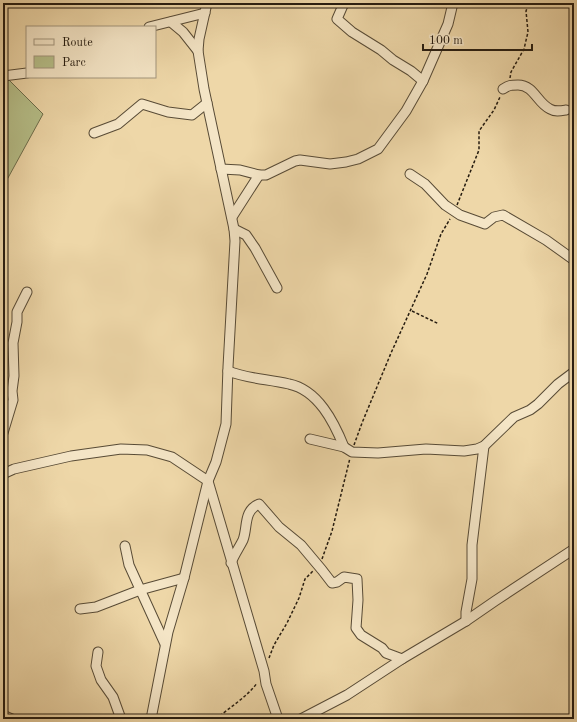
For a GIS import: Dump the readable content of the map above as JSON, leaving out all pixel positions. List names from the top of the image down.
{
  "legend": ["Route", "Parc"],
  "scale_bar": "100 m"
}
